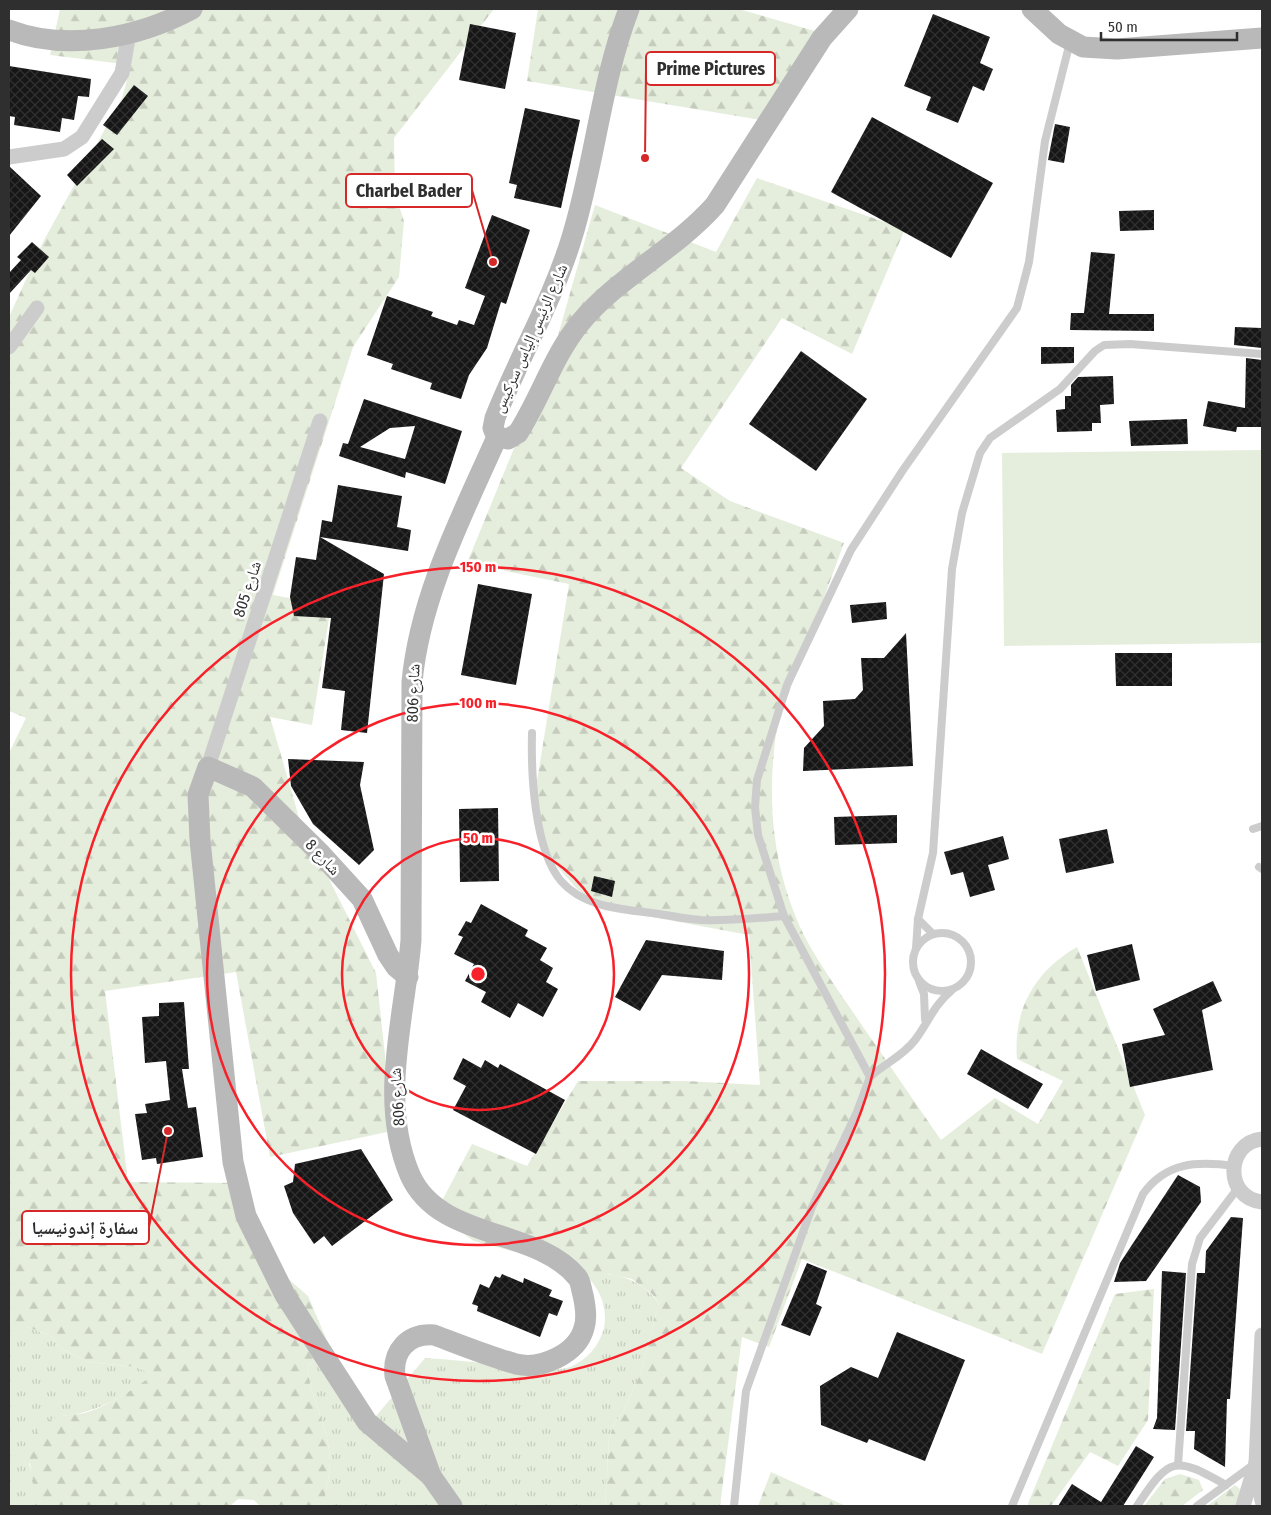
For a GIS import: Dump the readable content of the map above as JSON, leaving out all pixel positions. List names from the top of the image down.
{
  "streets": {
    "street": [
      "شارع الرئيس إلياس سركيس",
      "شارع 805",
      "شارع 806",
      "شارع 8"
    ]
  },
  "crossings": [
    ["شارع الرئيس إلياس سركيس", "شارع 806"],
    ["شارع 805", "شارع 8"],
    ["شارع 806", "شارع 8"]
  ],
  "places": ["Prime Pictures", "Charbel Bader", "سفارة إندونيسيا"],
  "scale_bar": "50 m",
  "rings": ["150 m", "100 m", "50 m"]
}
